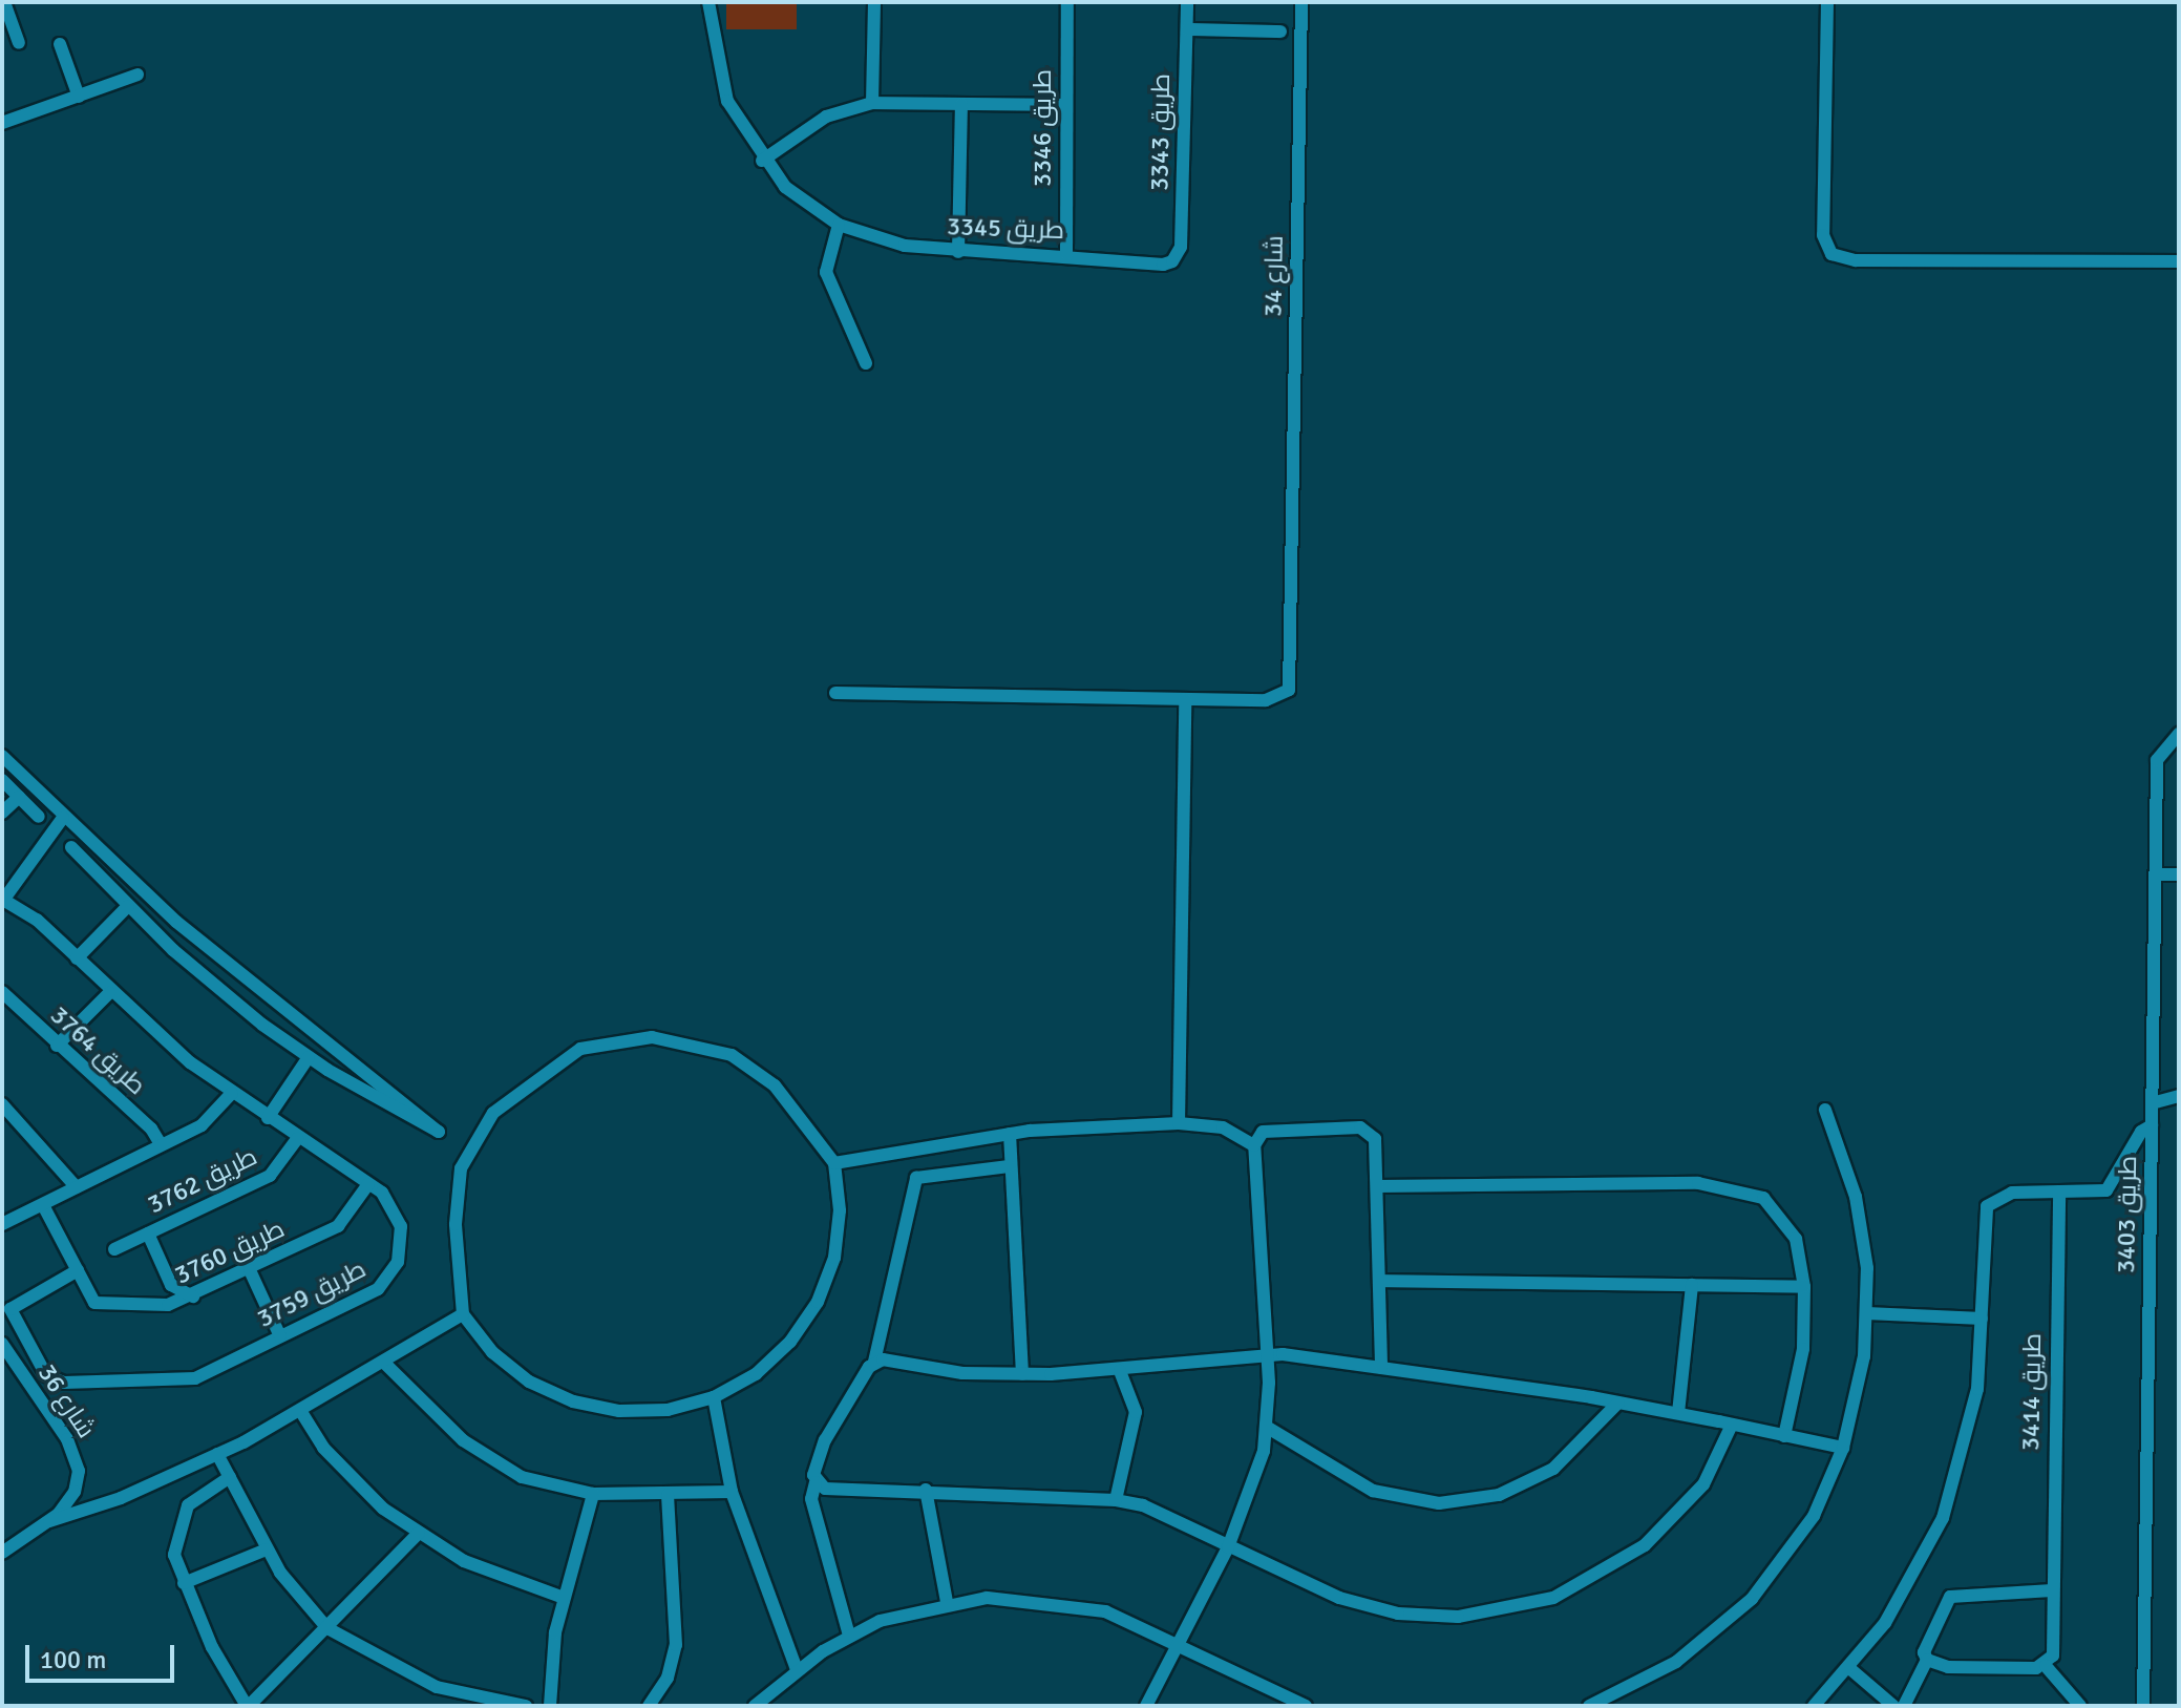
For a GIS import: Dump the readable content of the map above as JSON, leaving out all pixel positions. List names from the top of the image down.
{
  "streets": {
    "street": [
      "طريق 3346",
      "طريق 3343",
      "طريق 3345",
      "شارع 34",
      "طريق 3764",
      "طريق 3762",
      "طريق 3403",
      "طريق 3760",
      "طريق 3759",
      "طريق 3414",
      "شارع 36"
    ]
  },
  "crossings": [
    ["طريق 3346", "طريق 3345"],
    ["طريق 3343", "طريق 3345"],
    ["طريق 3762", "طريق 3759"],
    ["طريق 3760", "طريق 3759"]
  ],
  "scale_bar": "100 m"
}
